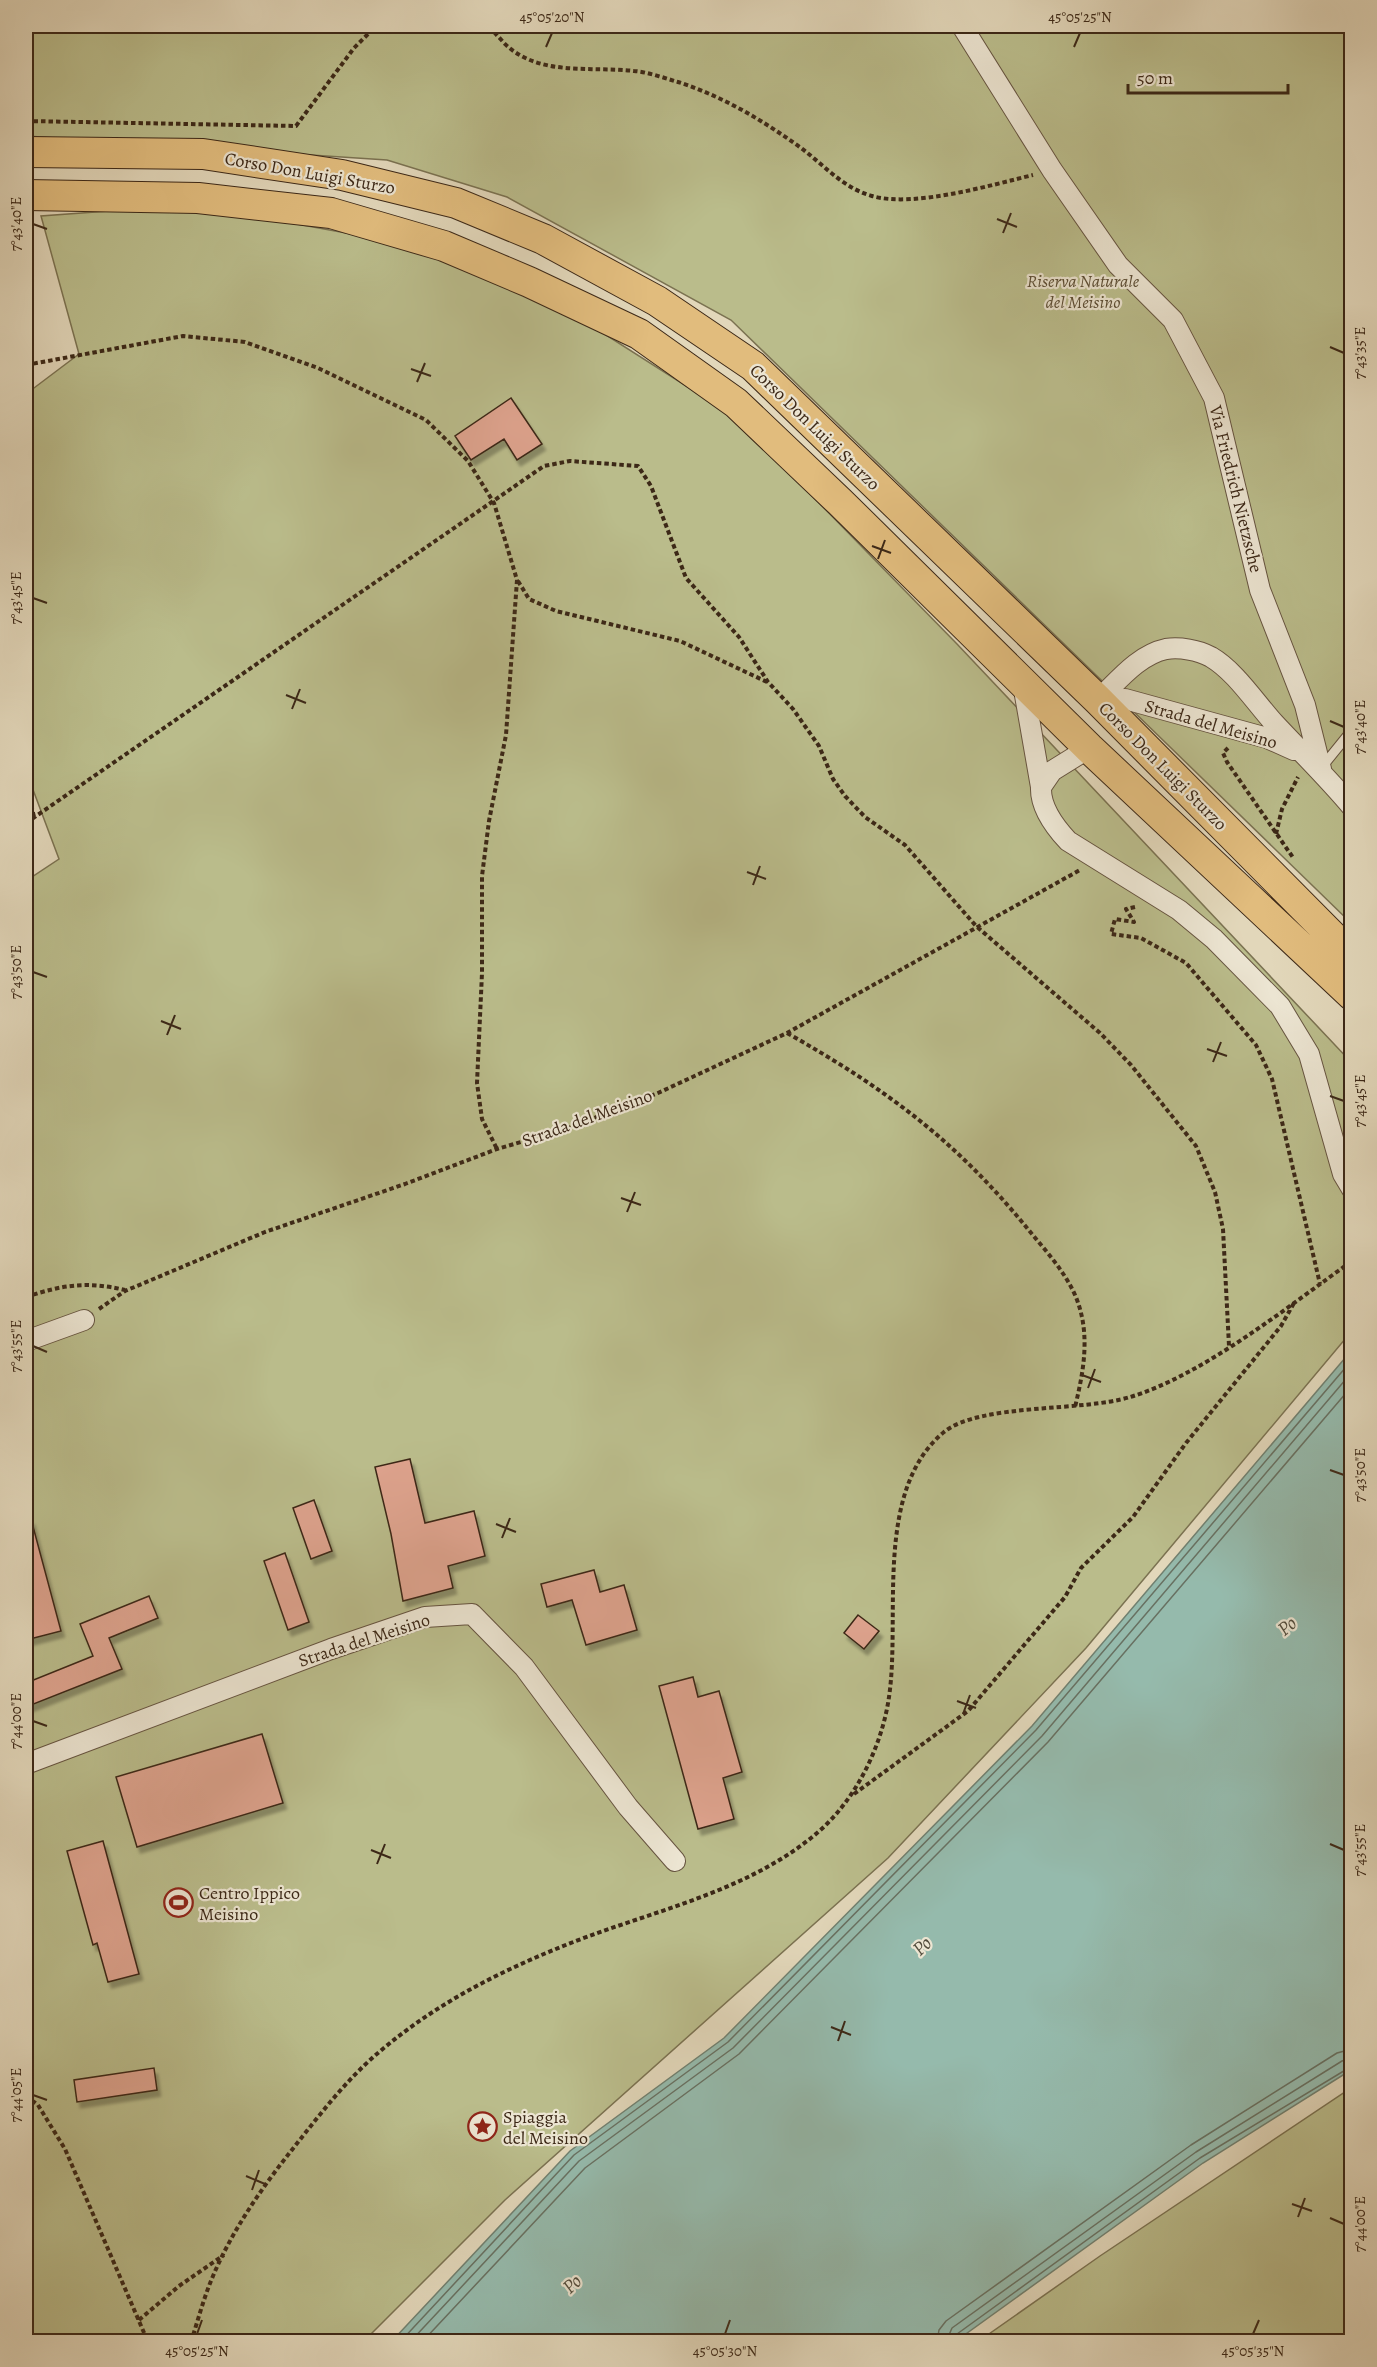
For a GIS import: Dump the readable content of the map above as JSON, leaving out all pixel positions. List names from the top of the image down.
{
  "streets": {
    "main road": ["Corso Don Luigi Sturzo"],
    "street": ["Via Friedrich Nietzsche", "Strada del Meisino"]
  },
  "crossings": [
    ["Corso Don Luigi Sturzo", "Strada del Meisino"],
    ["Via Friedrich Nietzsche", "Strada del Meisino"]
  ],
  "water": ["Po"],
  "parks": ["Riserva Naturale del Meisino"],
  "places": {
    "sports": ["Centro Ippico Meisino"],
    "place": ["Spiaggia del Meisino"]
  },
  "scale_bar": "50 m",
  "coordinates": [
    "45°05'20\"N",
    "45°05'25\"N",
    "7°43'40\"E",
    "7°43'35\"E",
    "7°43'45\"E",
    "7°43'50\"E",
    "7°43'55\"E",
    "7°44'00\"E",
    "7°44'05\"E",
    "45°05'30\"N",
    "45°05'35\"N"
  ]
}
